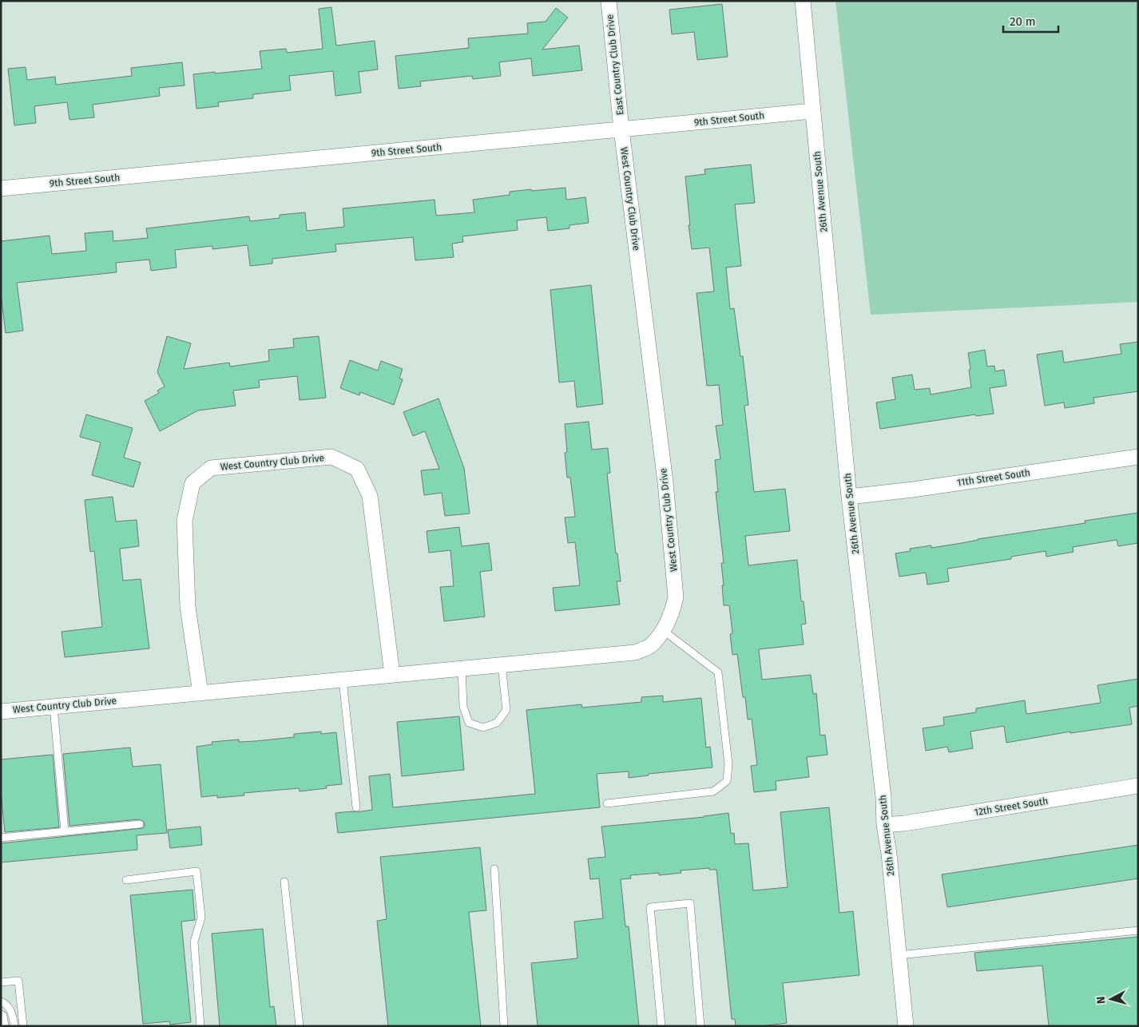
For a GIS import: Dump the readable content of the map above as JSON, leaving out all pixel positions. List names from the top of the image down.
{
  "streets": {
    "street": [
      "East Country Club Drive",
      "9th Street South",
      "26th Avenue South",
      "West Country Club Drive",
      "11th Street South",
      "12th Street South"
    ]
  },
  "crossings": [
    ["East Country Club Drive", "9th Street South"],
    ["East Country Club Drive", "West Country Club Drive"],
    ["9th Street South", "26th Avenue South"],
    ["9th Street South", "West Country Club Drive"],
    ["26th Avenue South", "11th Street South"],
    ["26th Avenue South", "12th Street South"]
  ],
  "scale_bar": "20 m",
  "north": "left"
}
